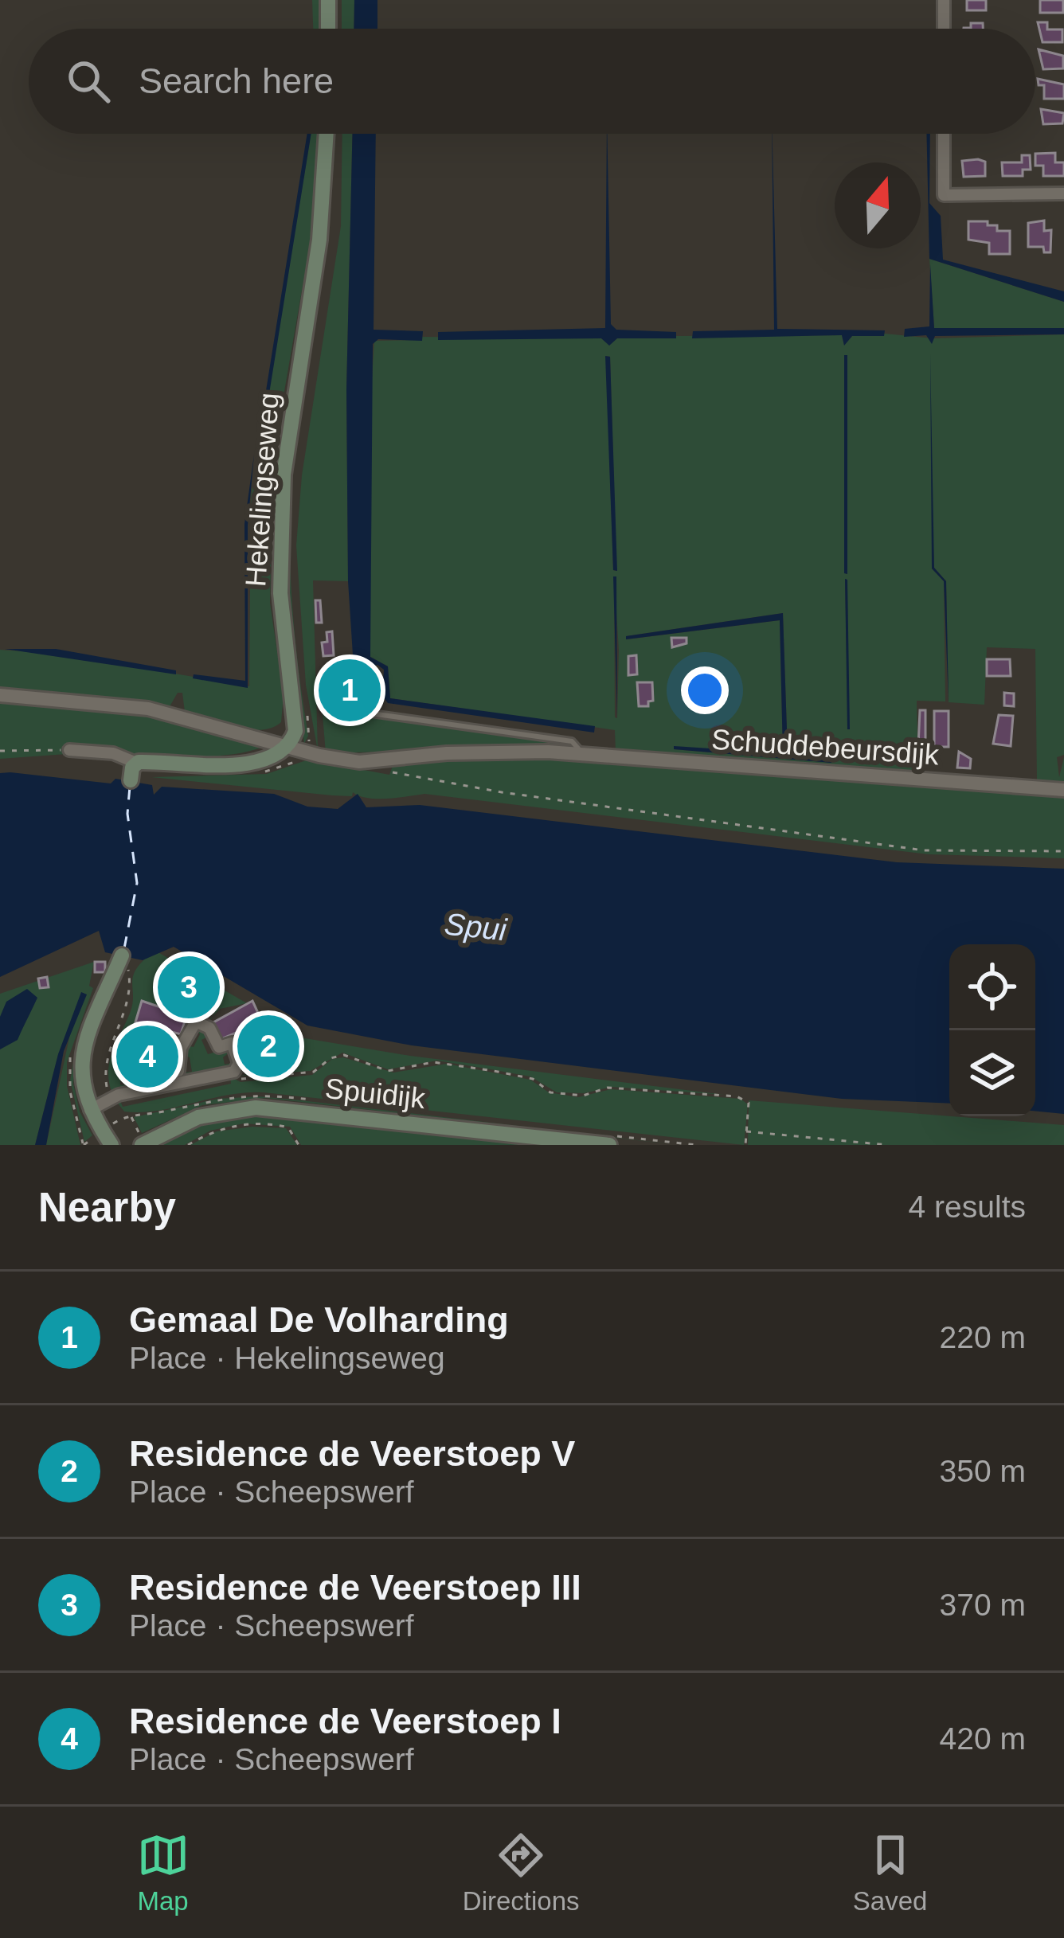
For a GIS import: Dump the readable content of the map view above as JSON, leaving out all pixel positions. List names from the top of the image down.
{
  "streets": {
    "main road": ["Hekelingseweg", "Spuidijk"],
    "street": ["Schuddebeursdijk"]
  },
  "water": ["Spui"],
  "north": "top",
  "page": {
    "search": "Search here",
    "pins": [
      "1",
      "3",
      "2",
      "4"
    ],
    "heading": ["Nearby", "4 results"],
    "list": [
      {
        "mark": "1",
        "name": "Gemaal De Volharding",
        "note": "Place · Hekelingseweg",
        "value": "220 m"
      },
      {
        "mark": "2",
        "name": "Residence de Veerstoep V",
        "note": "Place · Scheepswerf",
        "value": "350 m"
      },
      {
        "mark": "3",
        "name": "Residence de Veerstoep III",
        "note": "Place · Scheepswerf",
        "value": "370 m"
      },
      {
        "mark": "4",
        "name": "Residence de Veerstoep I",
        "note": "Place · Scheepswerf",
        "value": "420 m"
      }
    ],
    "nav": ["Map", "Directions", "Saved"]
  }
}
